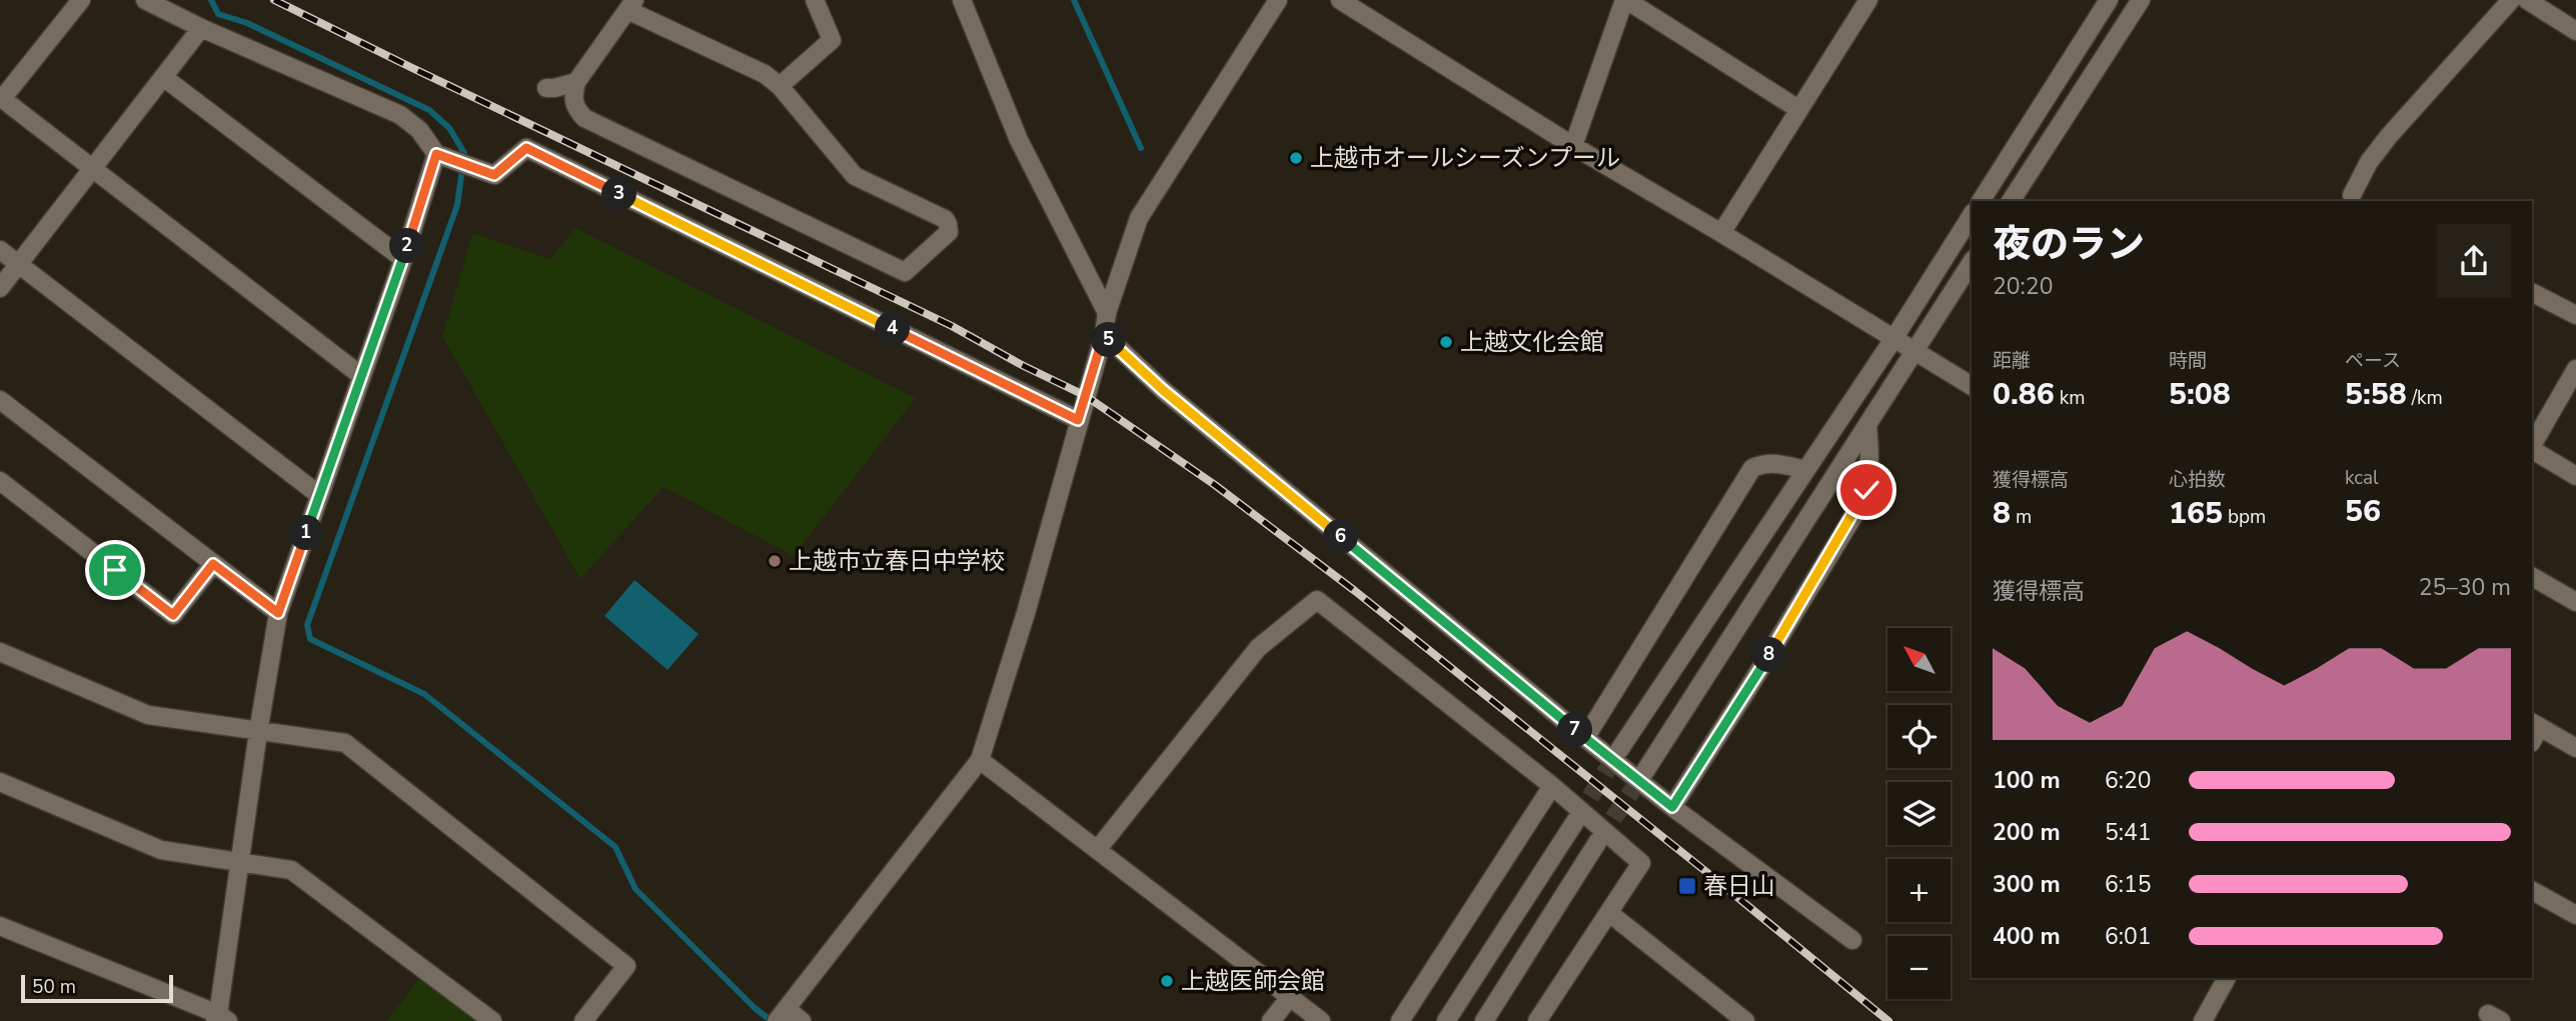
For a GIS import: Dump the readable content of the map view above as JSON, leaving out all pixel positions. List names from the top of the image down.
{
  "places": {
    "other": [
      "上越市オールシーズンプール",
      "上越文化会館",
      "上越市立春日中学校",
      "上越医師会館"
    ],
    "transit": ["春日山"]
  },
  "scale_bar": "50 m",
  "north": "top left",
  "page": {
    "pins": [
      "3",
      "2",
      "4",
      "5",
      "1",
      "6",
      "8",
      "7"
    ],
    "heading": ["夜のラン", "20:20"],
    "stats": [
      ["距離", "0.86 km"],
      ["時間", "5:08"],
      ["ペース", "5:58 /km"],
      ["獲得標高", "8 m"],
      ["心拍数", "165 bpm"],
      ["kcal", "56"]
    ],
    "chart": ["獲得標高", "25–30 m"],
    "map_buttons": ["+", "−"],
    "list": [
      {
        "name": "100 m",
        "note": "6:20"
      },
      {
        "name": "200 m",
        "note": "5:41"
      },
      {
        "name": "300 m",
        "note": "6:15"
      },
      {
        "name": "400 m",
        "note": "6:01"
      }
    ],
    "scale": "50 m"
  }
}
